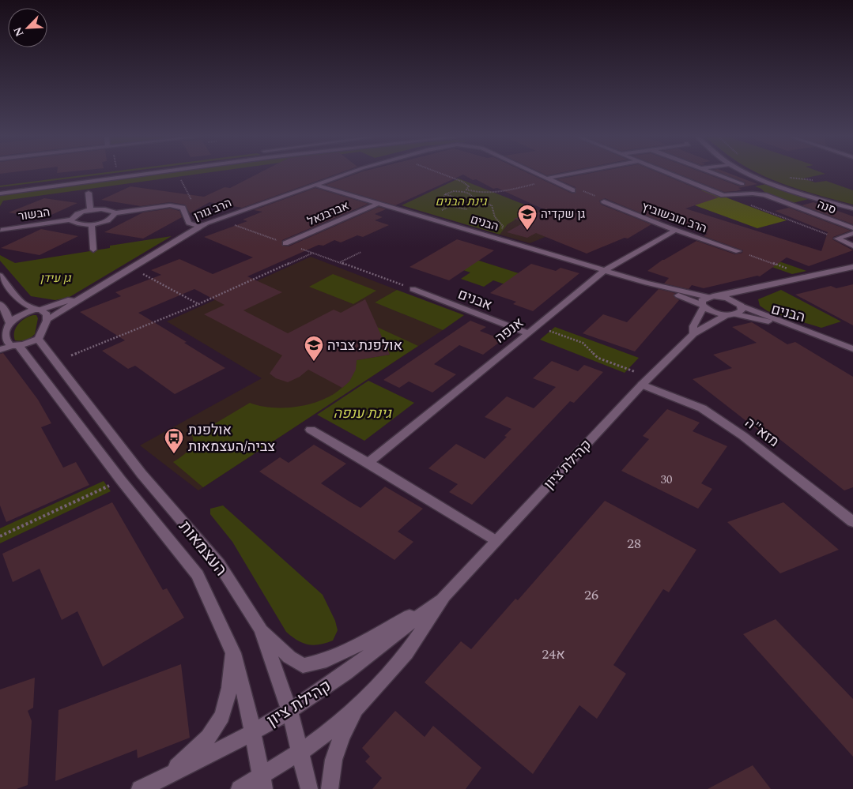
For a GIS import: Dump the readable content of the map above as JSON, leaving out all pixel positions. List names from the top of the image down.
{
  "streets": {
    "street": [
      "סנה",
      "הרב גורן",
      "אברבנאל",
      "הבשור",
      "הרב מובשוביץ",
      "הבנים",
      "אבנים",
      "אנפה",
      "מזא\"ה",
      "קהילת ציון",
      "העצמאות"
    ]
  },
  "crossings": [
    ["הרב גורן", "הבשור"],
    ["הרב גורן", "הבנים"],
    ["אברבנאל", "הבנים"],
    ["הרב מובשוביץ", "אנפה"],
    ["הבנים", "אנפה"],
    ["הבנים", "קהילת ציון"],
    ["אבנים", "אנפה"],
    ["מזא\"ה", "קהילת ציון"],
    ["קהילת ציון", "העצמאות"]
  ],
  "parks": ["גינת הבנים", "גן עידן", "גינת ענפה"],
  "places": {
    "school or university": ["גן שקדיה", "אולפנת צביה"],
    "bus stop": ["אולפנת צביה/העצמאות"]
  },
  "house_numbers": [
    "30",
    "28",
    "26",
    "24א"
  ],
  "north": "bottom left"
}
